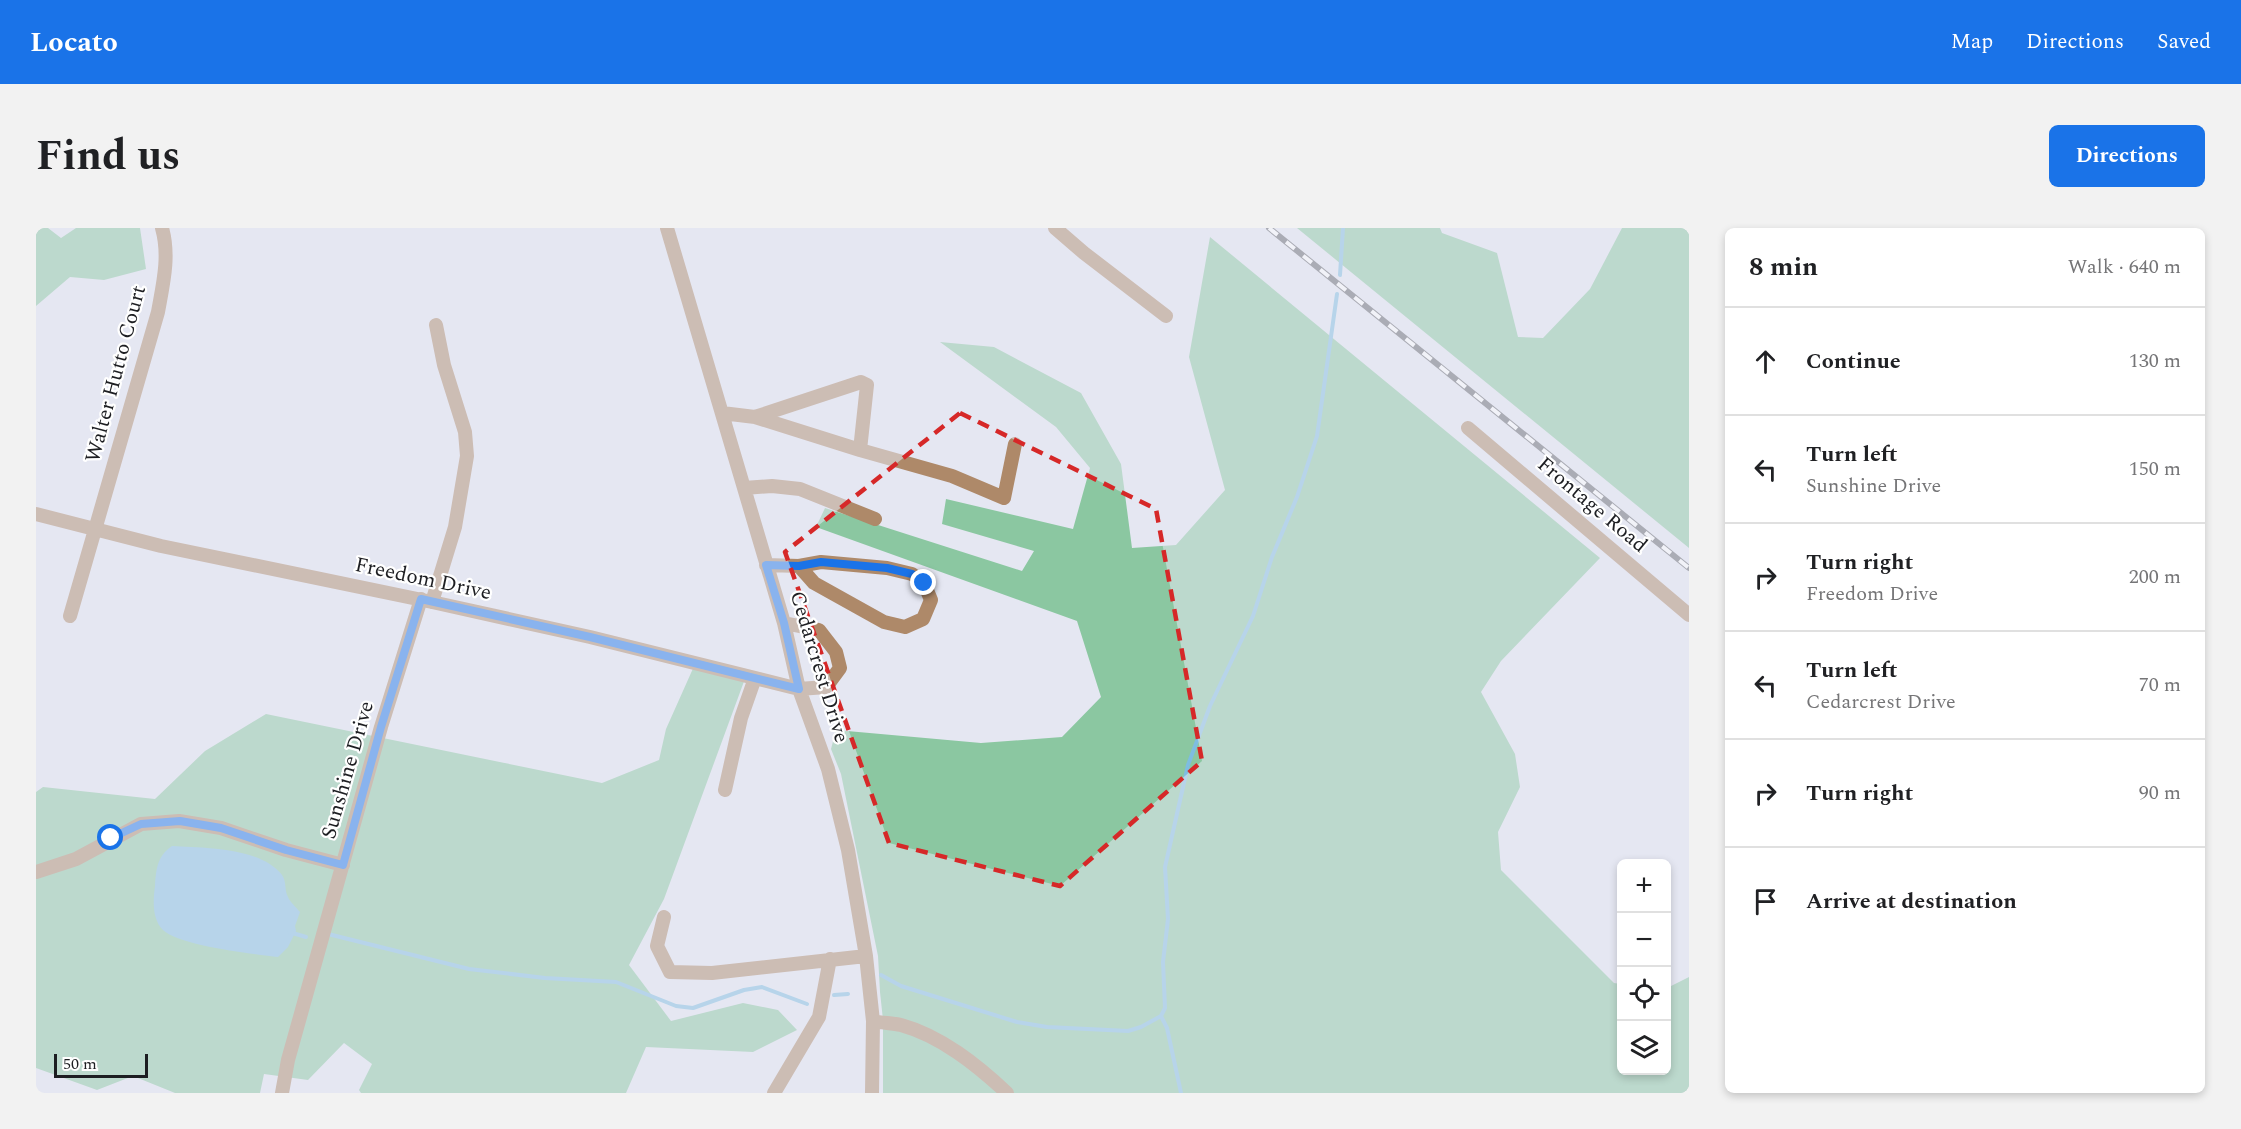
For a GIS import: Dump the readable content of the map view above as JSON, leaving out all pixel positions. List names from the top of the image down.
{
  "streets": {
    "street": [
      "Walter Hutto Court",
      "Frontage Road",
      "Freedom Drive",
      "Cedarcrest Drive",
      "Sunshine Drive"
    ]
  },
  "crossings": [
    ["Walter Hutto Court", "Freedom Drive"],
    ["Freedom Drive", "Cedarcrest Drive"],
    ["Freedom Drive", "Sunshine Drive"]
  ],
  "scale_bar": "50 m",
  "page": {
    "header": "Locato",
    "nav": ["Map", "Directions", "Saved"],
    "title": "Find us",
    "buttons": "Directions",
    "heading": ["8 min", "Walk · 640 m"],
    "list": [
      ["Continue", "130 m"],
      ["Turn left", "Sunshine Drive", "150 m"],
      ["Turn right", "Freedom Drive", "200 m"],
      ["Turn left", "Cedarcrest Drive", "70 m"],
      ["Turn right", "90 m"],
      "Arrive at destination"
    ],
    "map_buttons": ["+", "−"],
    "scale": "50 m"
  }
}
